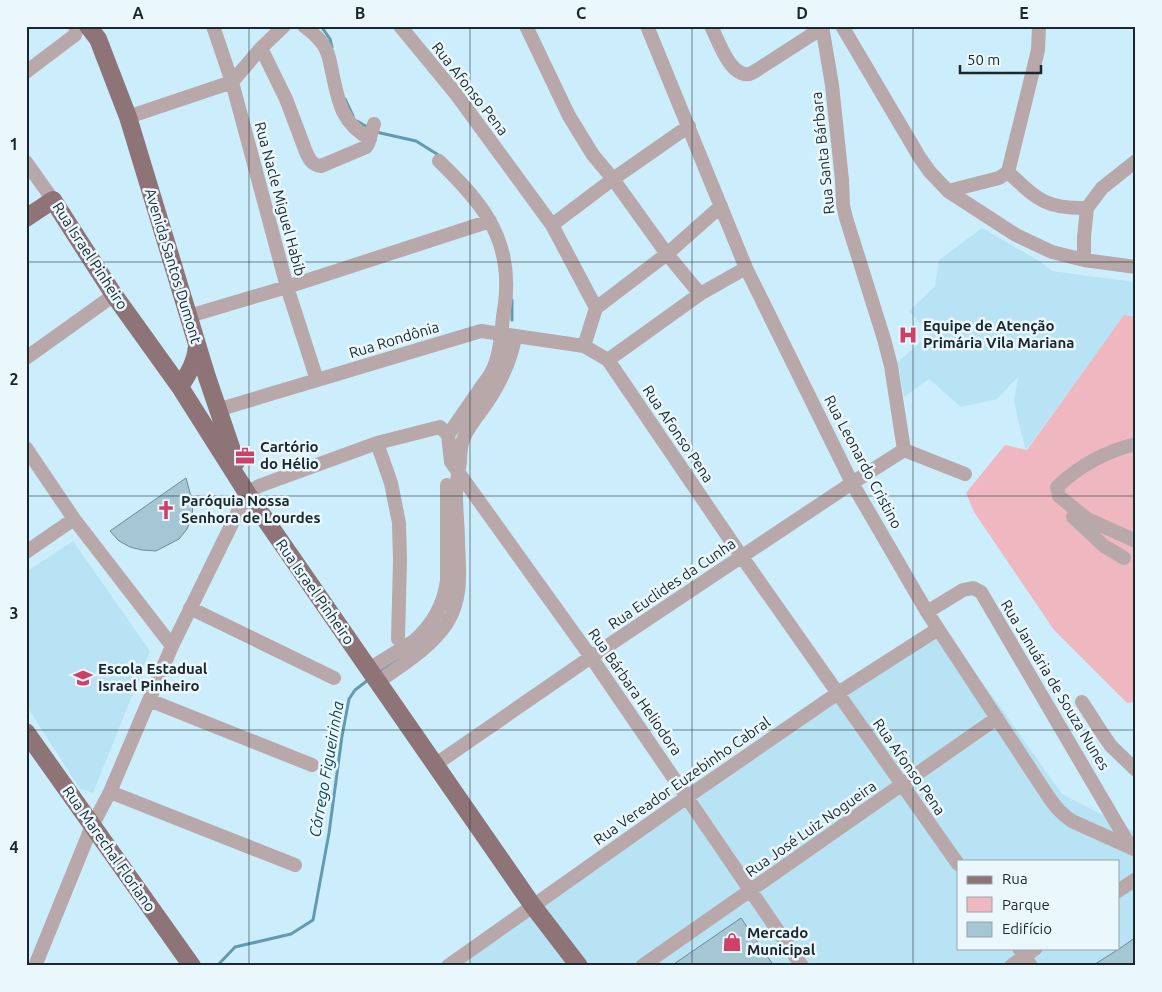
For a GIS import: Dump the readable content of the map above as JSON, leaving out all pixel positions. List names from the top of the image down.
{
  "streets": {
    "main road": ["Rua Israel Pinheiro", "Avenida Santos Dumont", "Rua Marechal Floriano"],
    "street": [
      "Rua Afonso Pena",
      "Rua Santa Bárbara",
      "Rua Nacle Miguel Habib",
      "Rua Rondônia",
      "Rua Leonardo Cristino",
      "Rua Euclides da Cunha",
      "Rua Januária de Souza Nunes",
      "Rua Bárbara Heliodora",
      "Rua Vereador Euzebinho Cabral",
      "Rua José Luiz Nogueira"
    ]
  },
  "crossings": [
    ["Rua Afonso Pena", "Rua Rondônia"],
    ["Rua Afonso Pena", "Rua Euclides da Cunha"],
    ["Rua Afonso Pena", "Rua Vereador Euzebinho Cabral"],
    ["Rua Afonso Pena", "Rua José Luiz Nogueira"],
    ["Rua Nacle Miguel Habib", "Rua Rondônia"],
    ["Rua Israel Pinheiro", "Avenida Santos Dumont"],
    ["Rua Israel Pinheiro", "Rua Euclides da Cunha"],
    ["Rua Israel Pinheiro", "Rua Vereador Euzebinho Cabral"],
    ["Avenida Santos Dumont", "Rua Rondônia"],
    ["Rua Leonardo Cristino", "Rua Euclides da Cunha"],
    ["Rua Leonardo Cristino", "Rua Januária de Souza Nunes"],
    ["Rua Leonardo Cristino", "Rua Vereador Euzebinho Cabral"],
    ["Rua Leonardo Cristino", "Rua José Luiz Nogueira"],
    ["Rua Euclides da Cunha", "Rua Bárbara Heliodora"],
    ["Rua Bárbara Heliodora", "Rua Vereador Euzebinho Cabral"],
    ["Rua Bárbara Heliodora", "Rua José Luiz Nogueira"]
  ],
  "water": ["Córrego Figueirinha"],
  "places": {
    "hospital": ["Equipe de Atenção Primária Vila Mariana"],
    "office": ["Cartório do Hélio"],
    "church": ["Paróquia Nossa Senhora de Lourdes"],
    "school or university": ["Escola Estadual Israel Pinheiro"],
    "shop": ["Mercado Municipal"]
  },
  "legend": ["Rua", "Parque", "Edifício"],
  "scale_bar": "50 m",
  "grid": {
    "columns": [
      "A",
      "B",
      "C",
      "D",
      "E"
    ],
    "rows": [
      "1",
      "2",
      "3",
      "4"
    ]
  }
}
